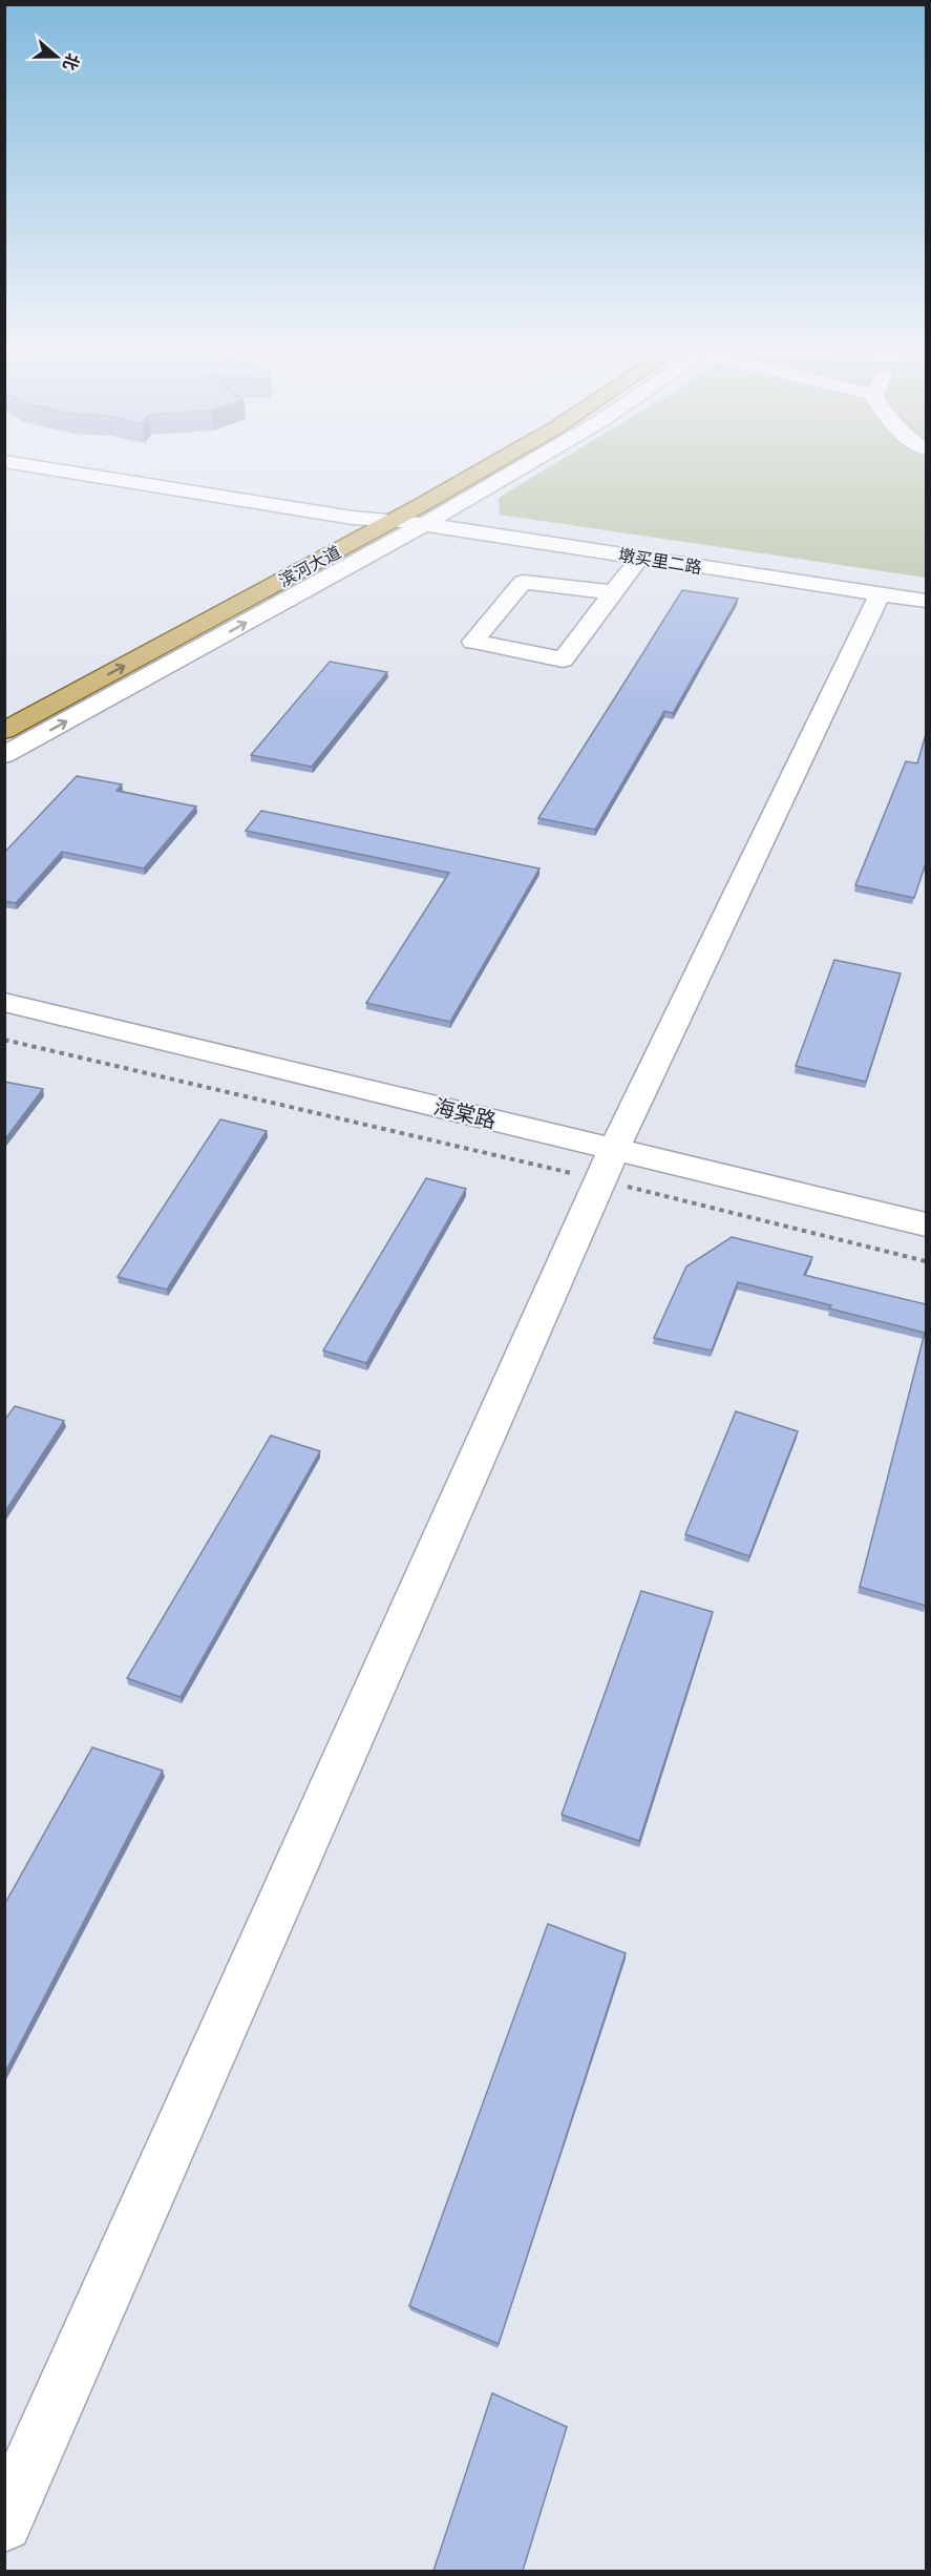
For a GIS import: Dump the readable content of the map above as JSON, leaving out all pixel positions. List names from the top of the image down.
{
  "streets": {
    "main road": ["滨河大道"],
    "street": ["墩买里二路", "海棠路"]
  },
  "crossings": [
    ["墩买里二路", "滨河大道"]
  ],
  "one_way": ["滨河大道"],
  "north": "right"
}
